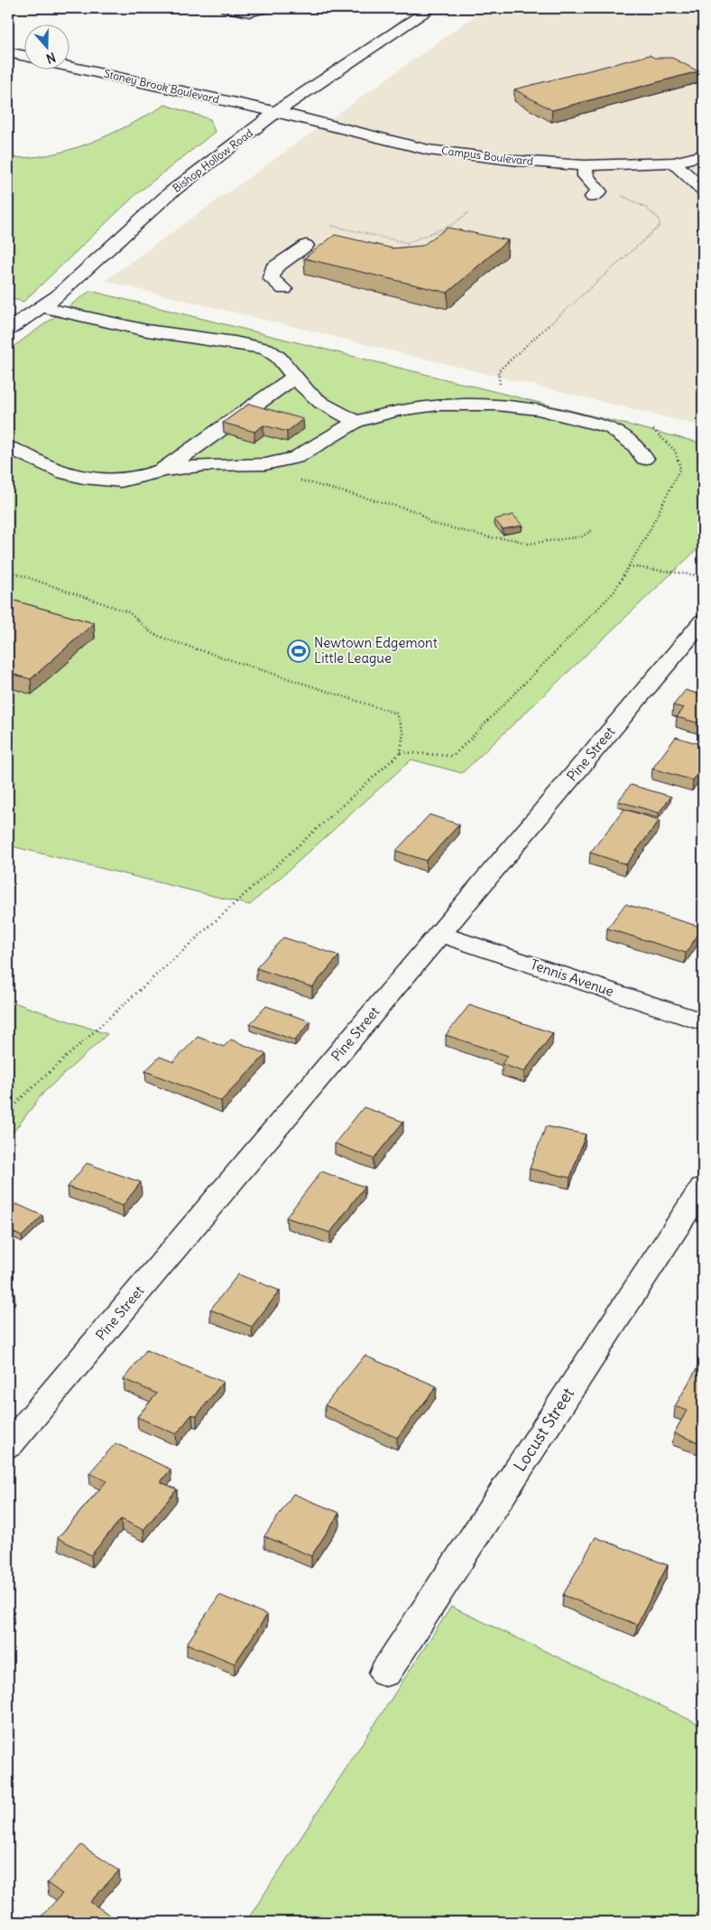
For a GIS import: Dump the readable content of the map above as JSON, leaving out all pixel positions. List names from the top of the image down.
{
  "streets": {
    "street": [
      "Stoney Brook Boulevard",
      "Campus Boulevard",
      "Bishop Hollow Road",
      "Pine Street",
      "Tennis Avenue",
      "Locust Street"
    ]
  },
  "crossings": [
    ["Stoney Brook Boulevard", "Campus Boulevard"],
    ["Stoney Brook Boulevard", "Bishop Hollow Road"],
    ["Campus Boulevard", "Bishop Hollow Road"],
    ["Pine Street", "Tennis Avenue"]
  ],
  "places": {
    "sports": ["Newtown Edgemont Little League"]
  },
  "north": "bottom"
}
